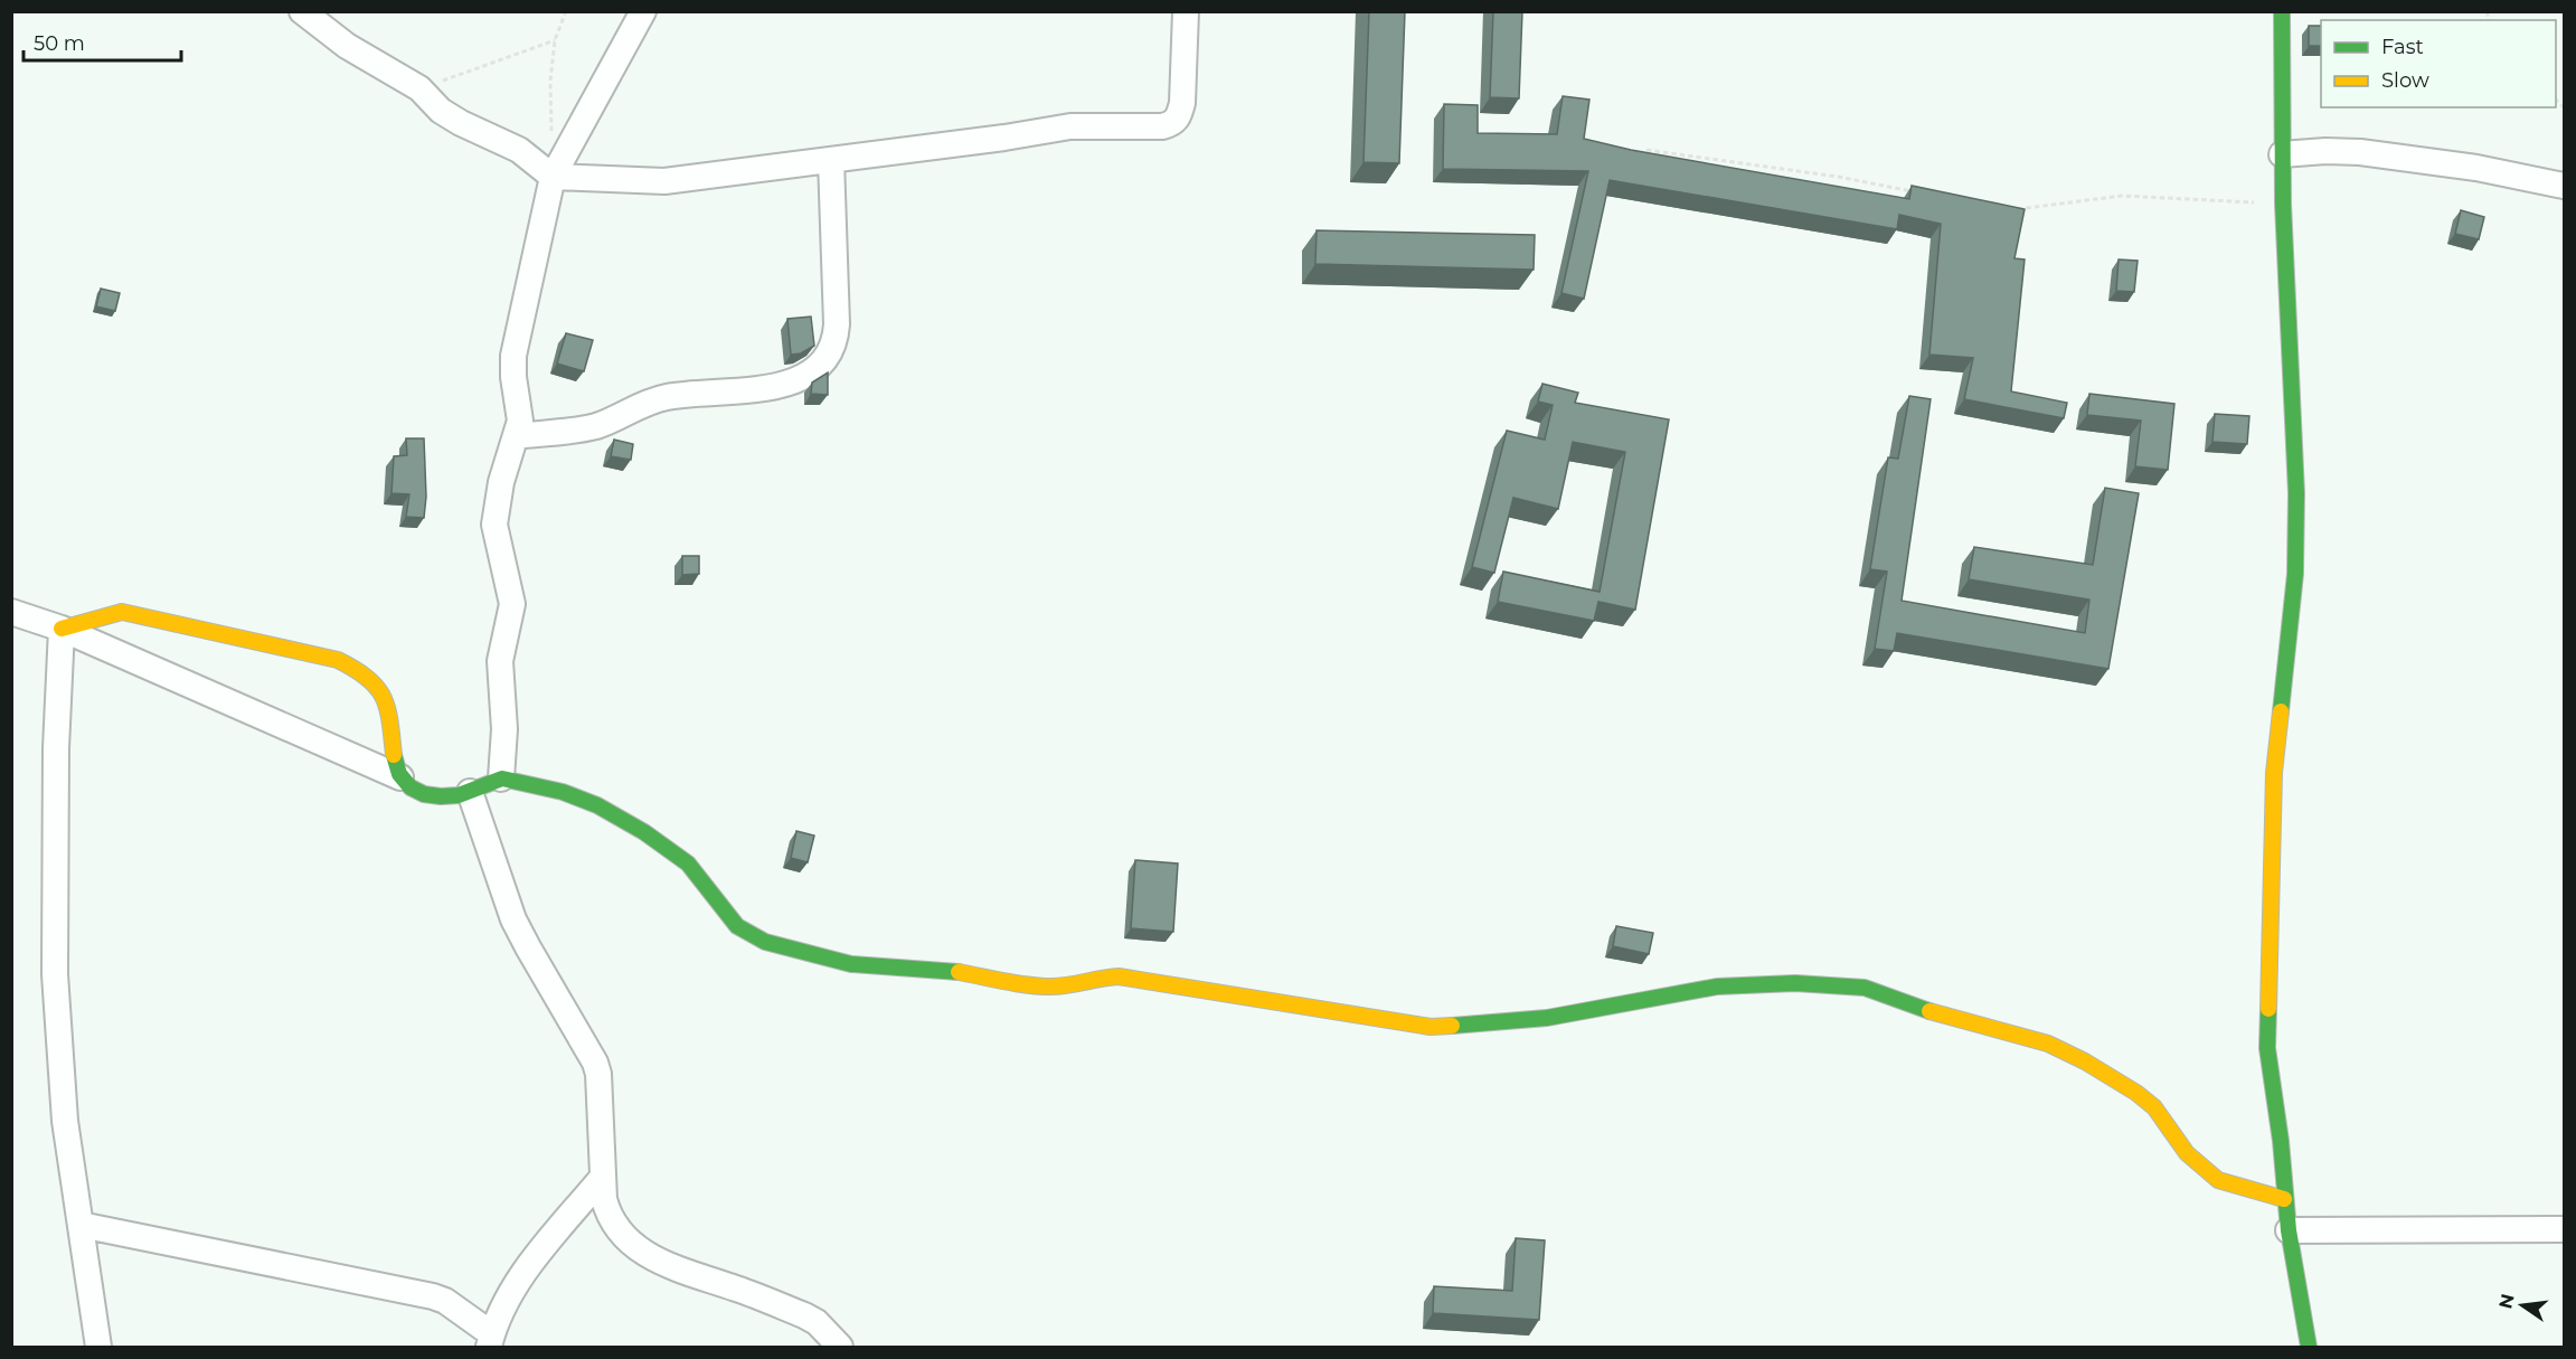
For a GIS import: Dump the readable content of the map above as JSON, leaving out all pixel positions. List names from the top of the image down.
{
  "legend": ["Fast", "Slow"],
  "scale_bar": "50 m",
  "north": "left"
}
